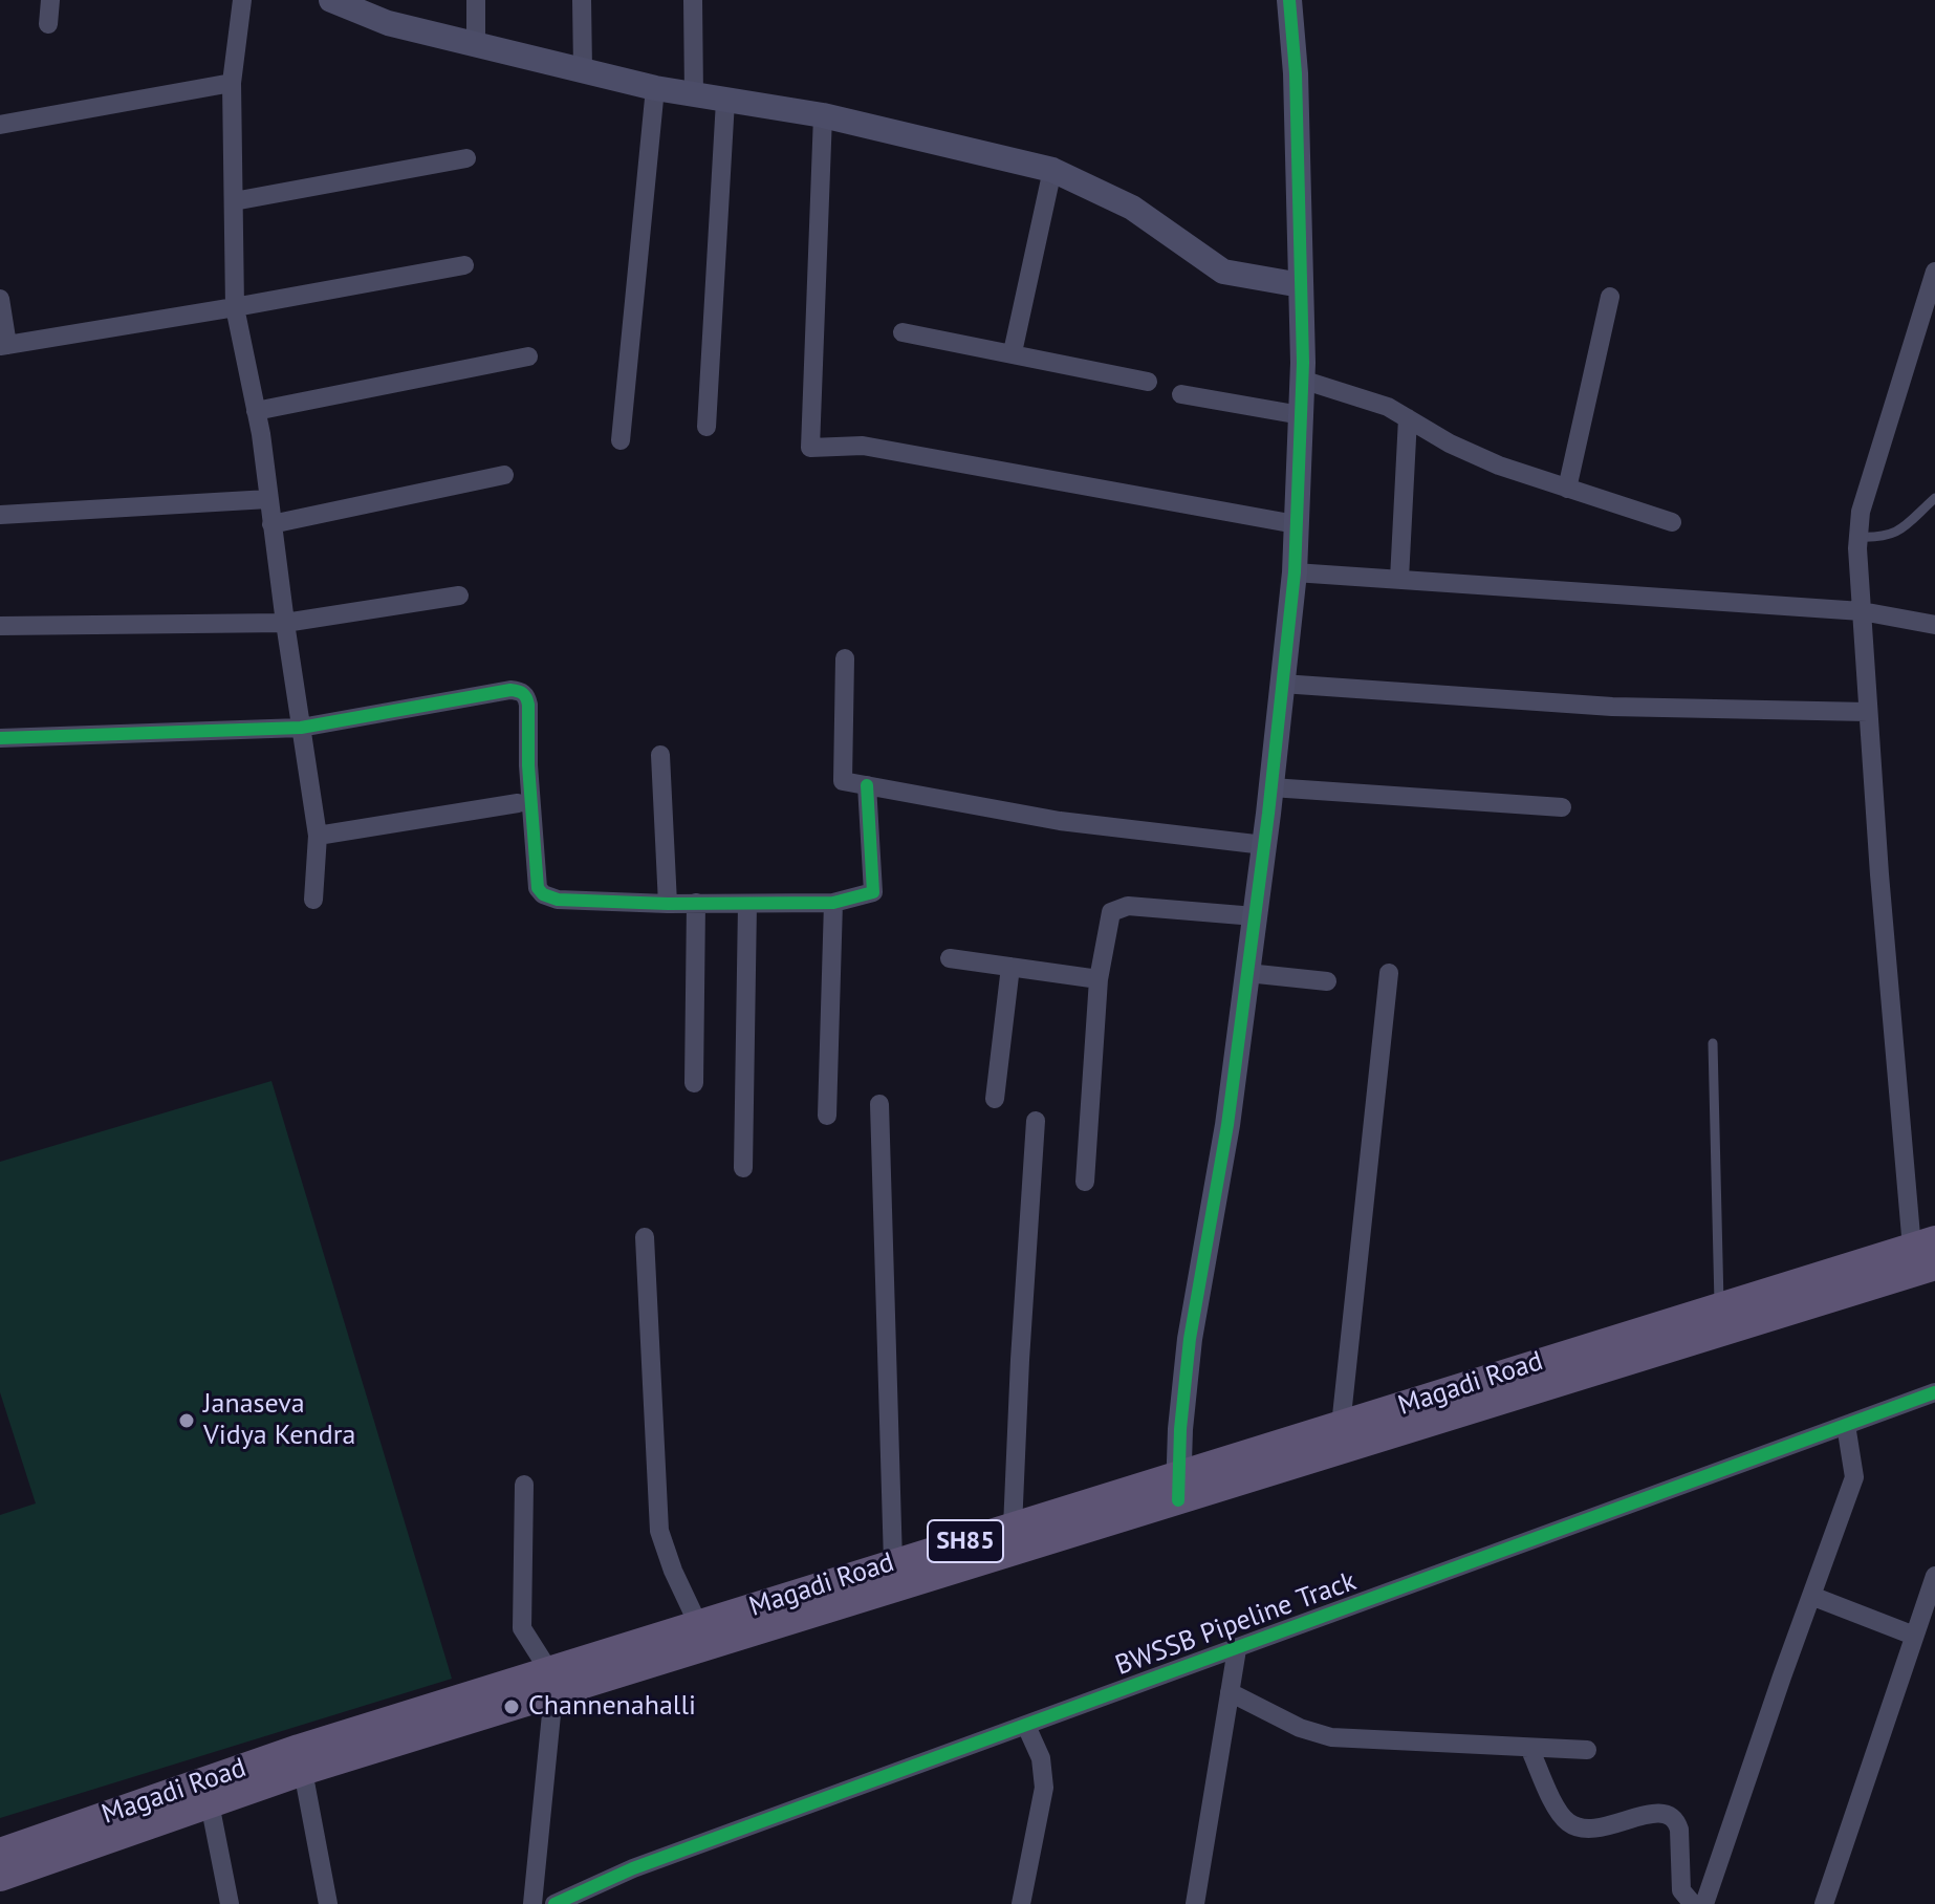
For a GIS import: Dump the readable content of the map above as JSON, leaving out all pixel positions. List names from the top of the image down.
{
  "streets": {
    "main road": ["Magadi Road", "SH85"],
    "street": ["BWSSB Pipeline Track"]
  },
  "places": ["Janaseva Vidya Kendra", "Channenahalli"]
}
